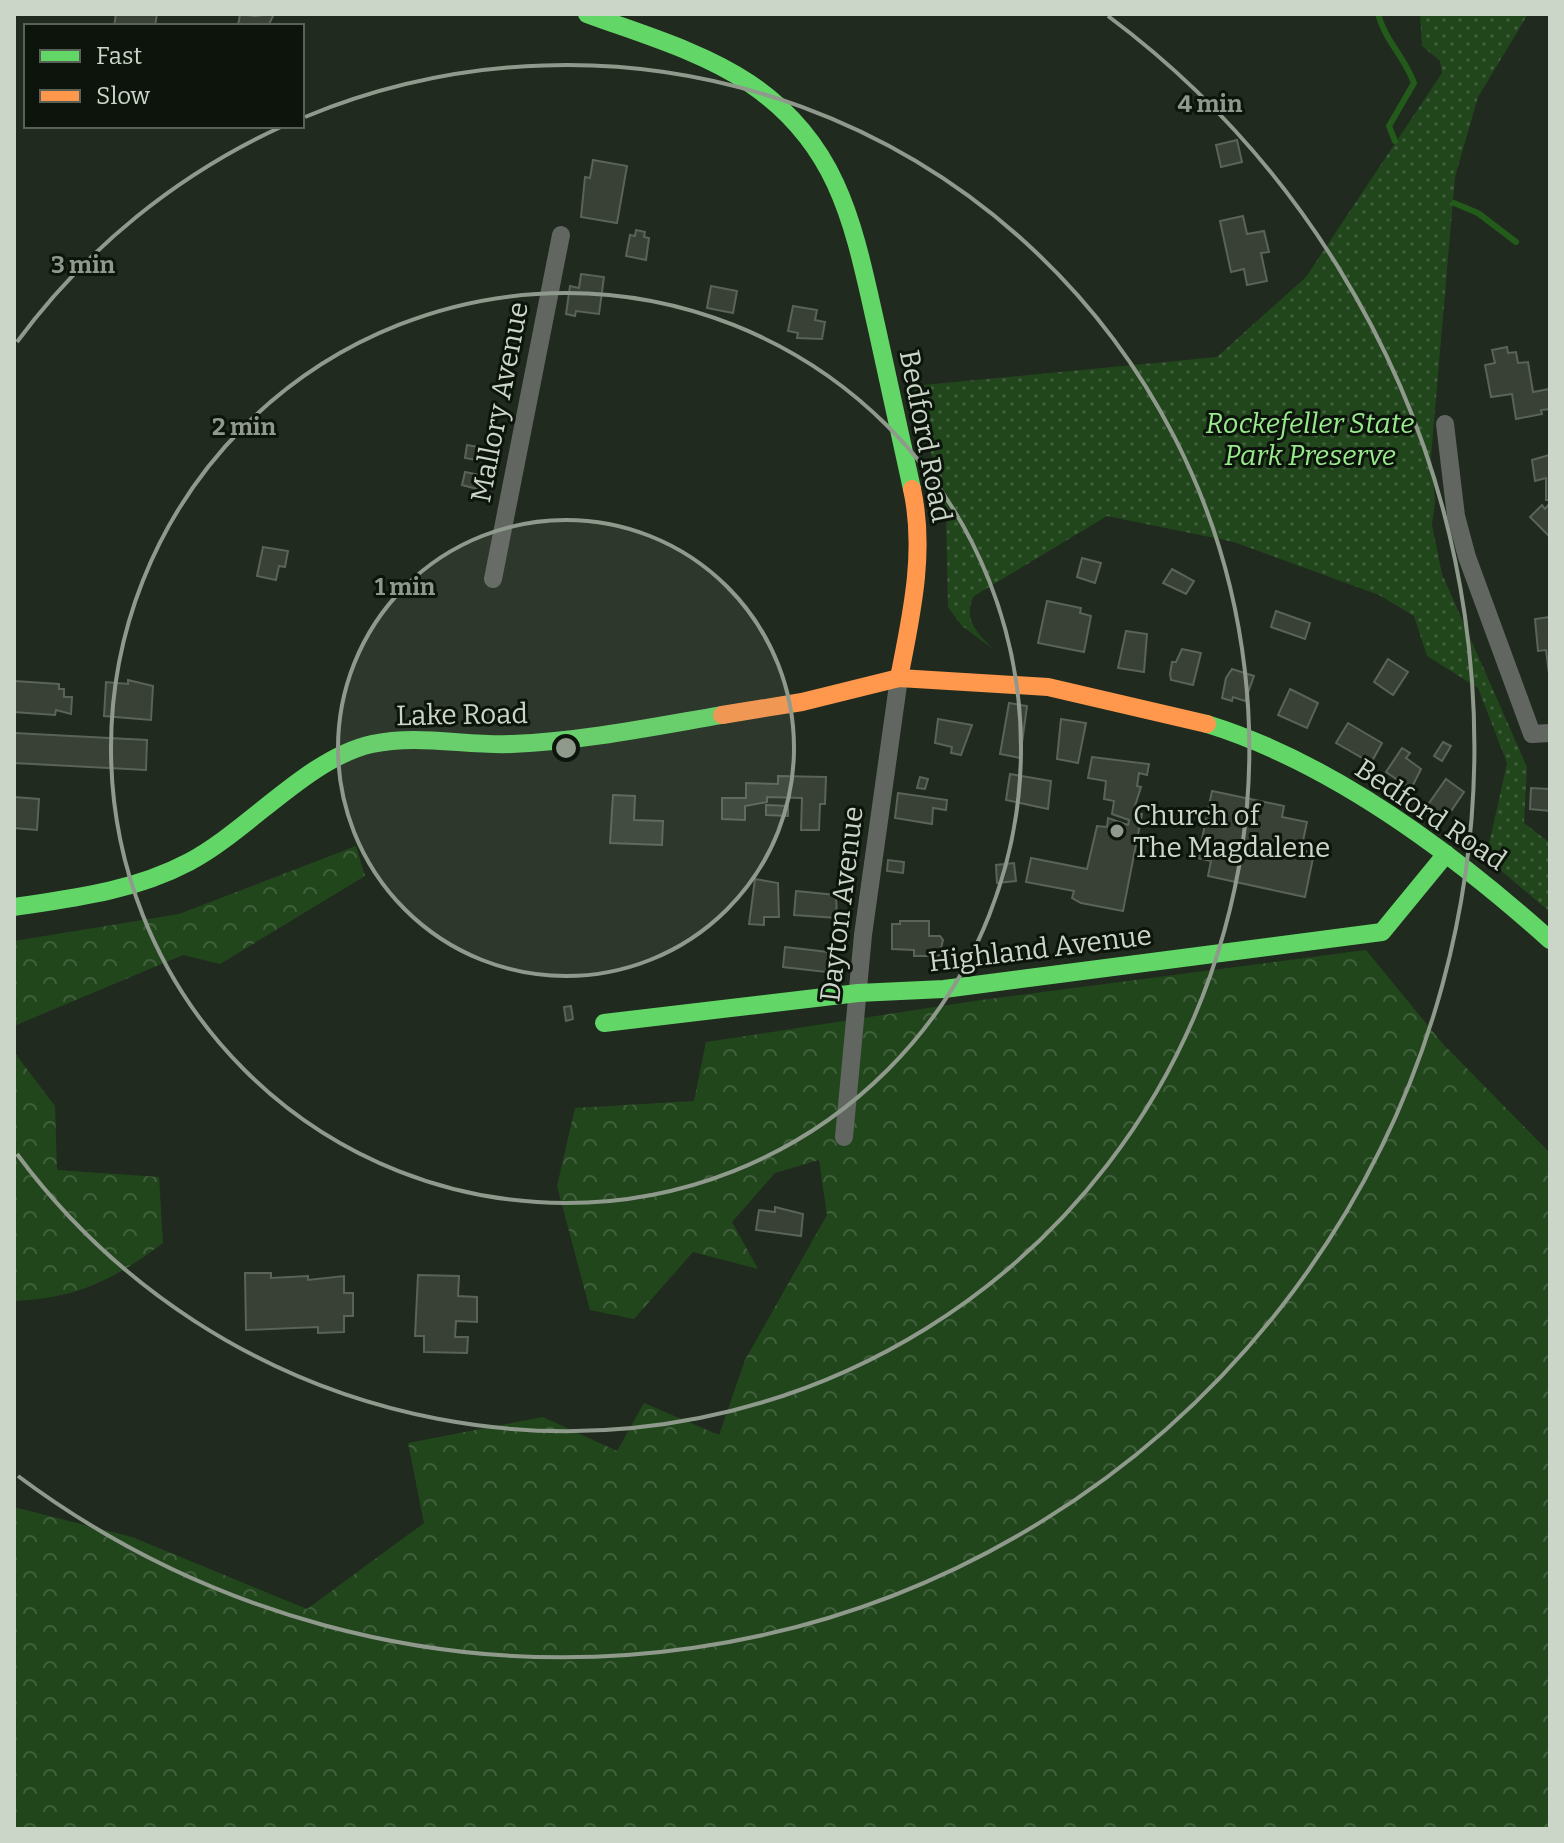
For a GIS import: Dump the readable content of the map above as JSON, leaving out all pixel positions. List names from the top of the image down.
{
  "streets": {
    "street": [
      "Mallory Avenue",
      "Bedford Road",
      "Lake Road",
      "Dayton Avenue",
      "Highland Avenue"
    ]
  },
  "crossings": [
    ["Bedford Road", "Lake Road"],
    ["Bedford Road", "Dayton Avenue"],
    ["Bedford Road", "Highland Avenue"],
    ["Lake Road", "Dayton Avenue"],
    ["Dayton Avenue", "Highland Avenue"]
  ],
  "parks": ["Rockefeller State Park Preserve"],
  "places": ["Church of The Magdalene"],
  "legend": ["Fast", "Slow"],
  "rings": [
    "4 min",
    "3 min",
    "2 min",
    "1 min"
  ]
}
